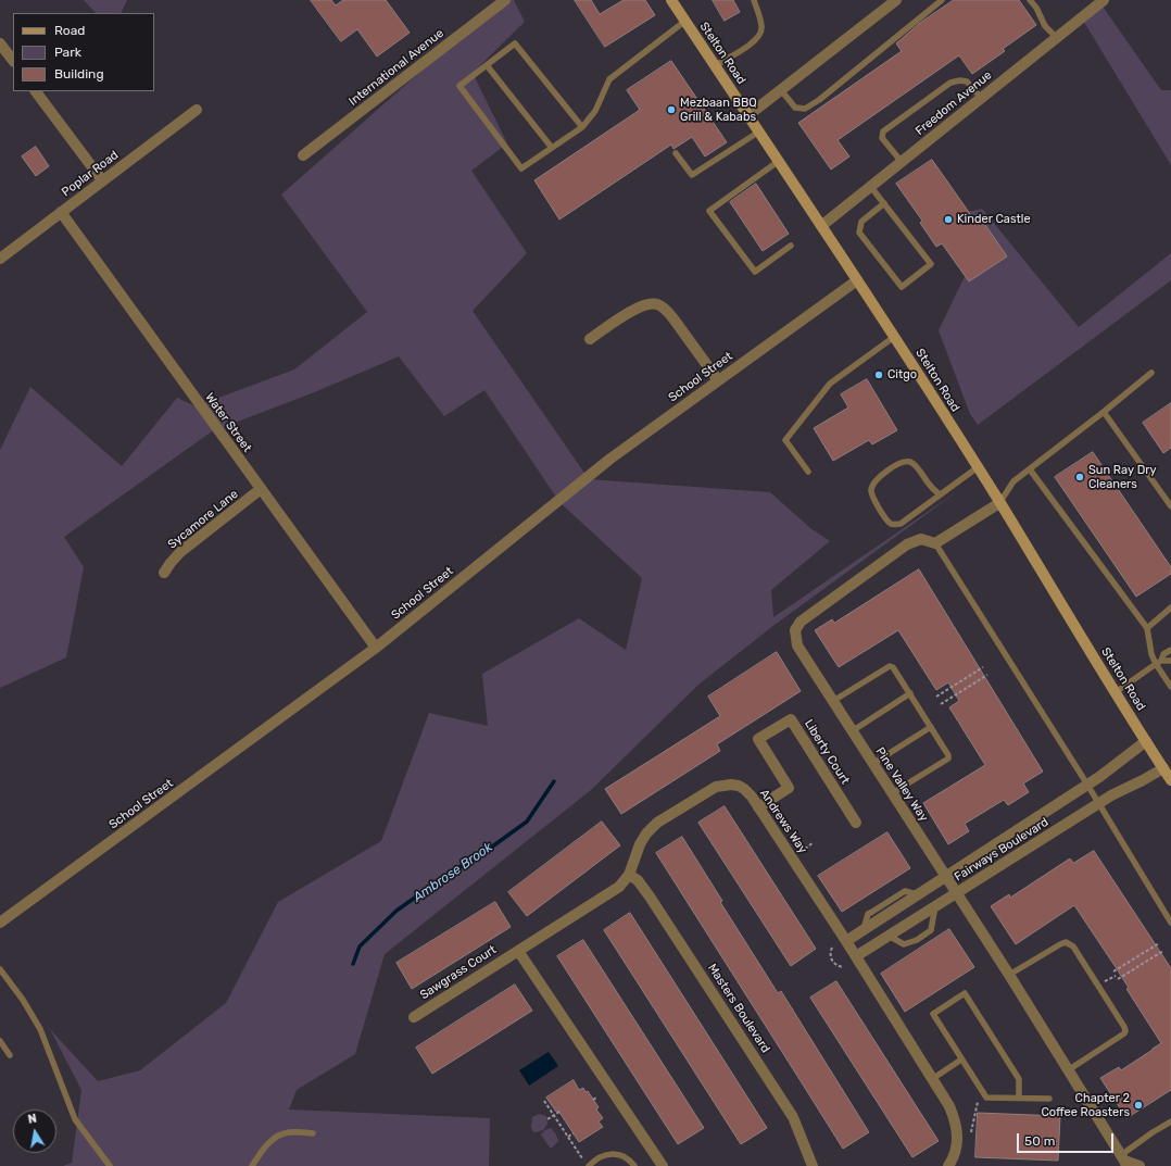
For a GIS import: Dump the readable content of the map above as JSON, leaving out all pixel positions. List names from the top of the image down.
{
  "streets": {
    "main road": ["Stelton Road"],
    "street": [
      "International Avenue",
      "Freedom Avenue",
      "Poplar Road",
      "School Street",
      "Water Street",
      "Sycamore Lane",
      "Liberty Court",
      "Pine Valley Way",
      "Andrews Way",
      "Fairways Boulevard",
      "Sawgrass Court",
      "Masters Boulevard"
    ]
  },
  "crossings": [
    ["Stelton Road", "Freedom Avenue"],
    ["Stelton Road", "School Street"],
    ["Stelton Road", "Fairways Boulevard"],
    ["Poplar Road", "Water Street"],
    ["School Street", "Water Street"],
    ["Water Street", "Sycamore Lane"],
    ["Liberty Court", "Andrews Way"],
    ["Pine Valley Way", "Fairways Boulevard"],
    ["Andrews Way", "Fairways Boulevard"],
    ["Andrews Way", "Sawgrass Court"],
    ["Andrews Way", "Masters Boulevard"]
  ],
  "water": ["Ambrose Brook"],
  "places": [
    "Mezbaan BBQ Grill & Kababs",
    "Kinder Castle",
    "Citgo",
    "Sun Ray Dry Cleaners",
    "Chapter 2 Coffee Roasters"
  ],
  "legend": ["Road", "Park", "Building"],
  "scale_bar": "50 m",
  "north": "top"
}
